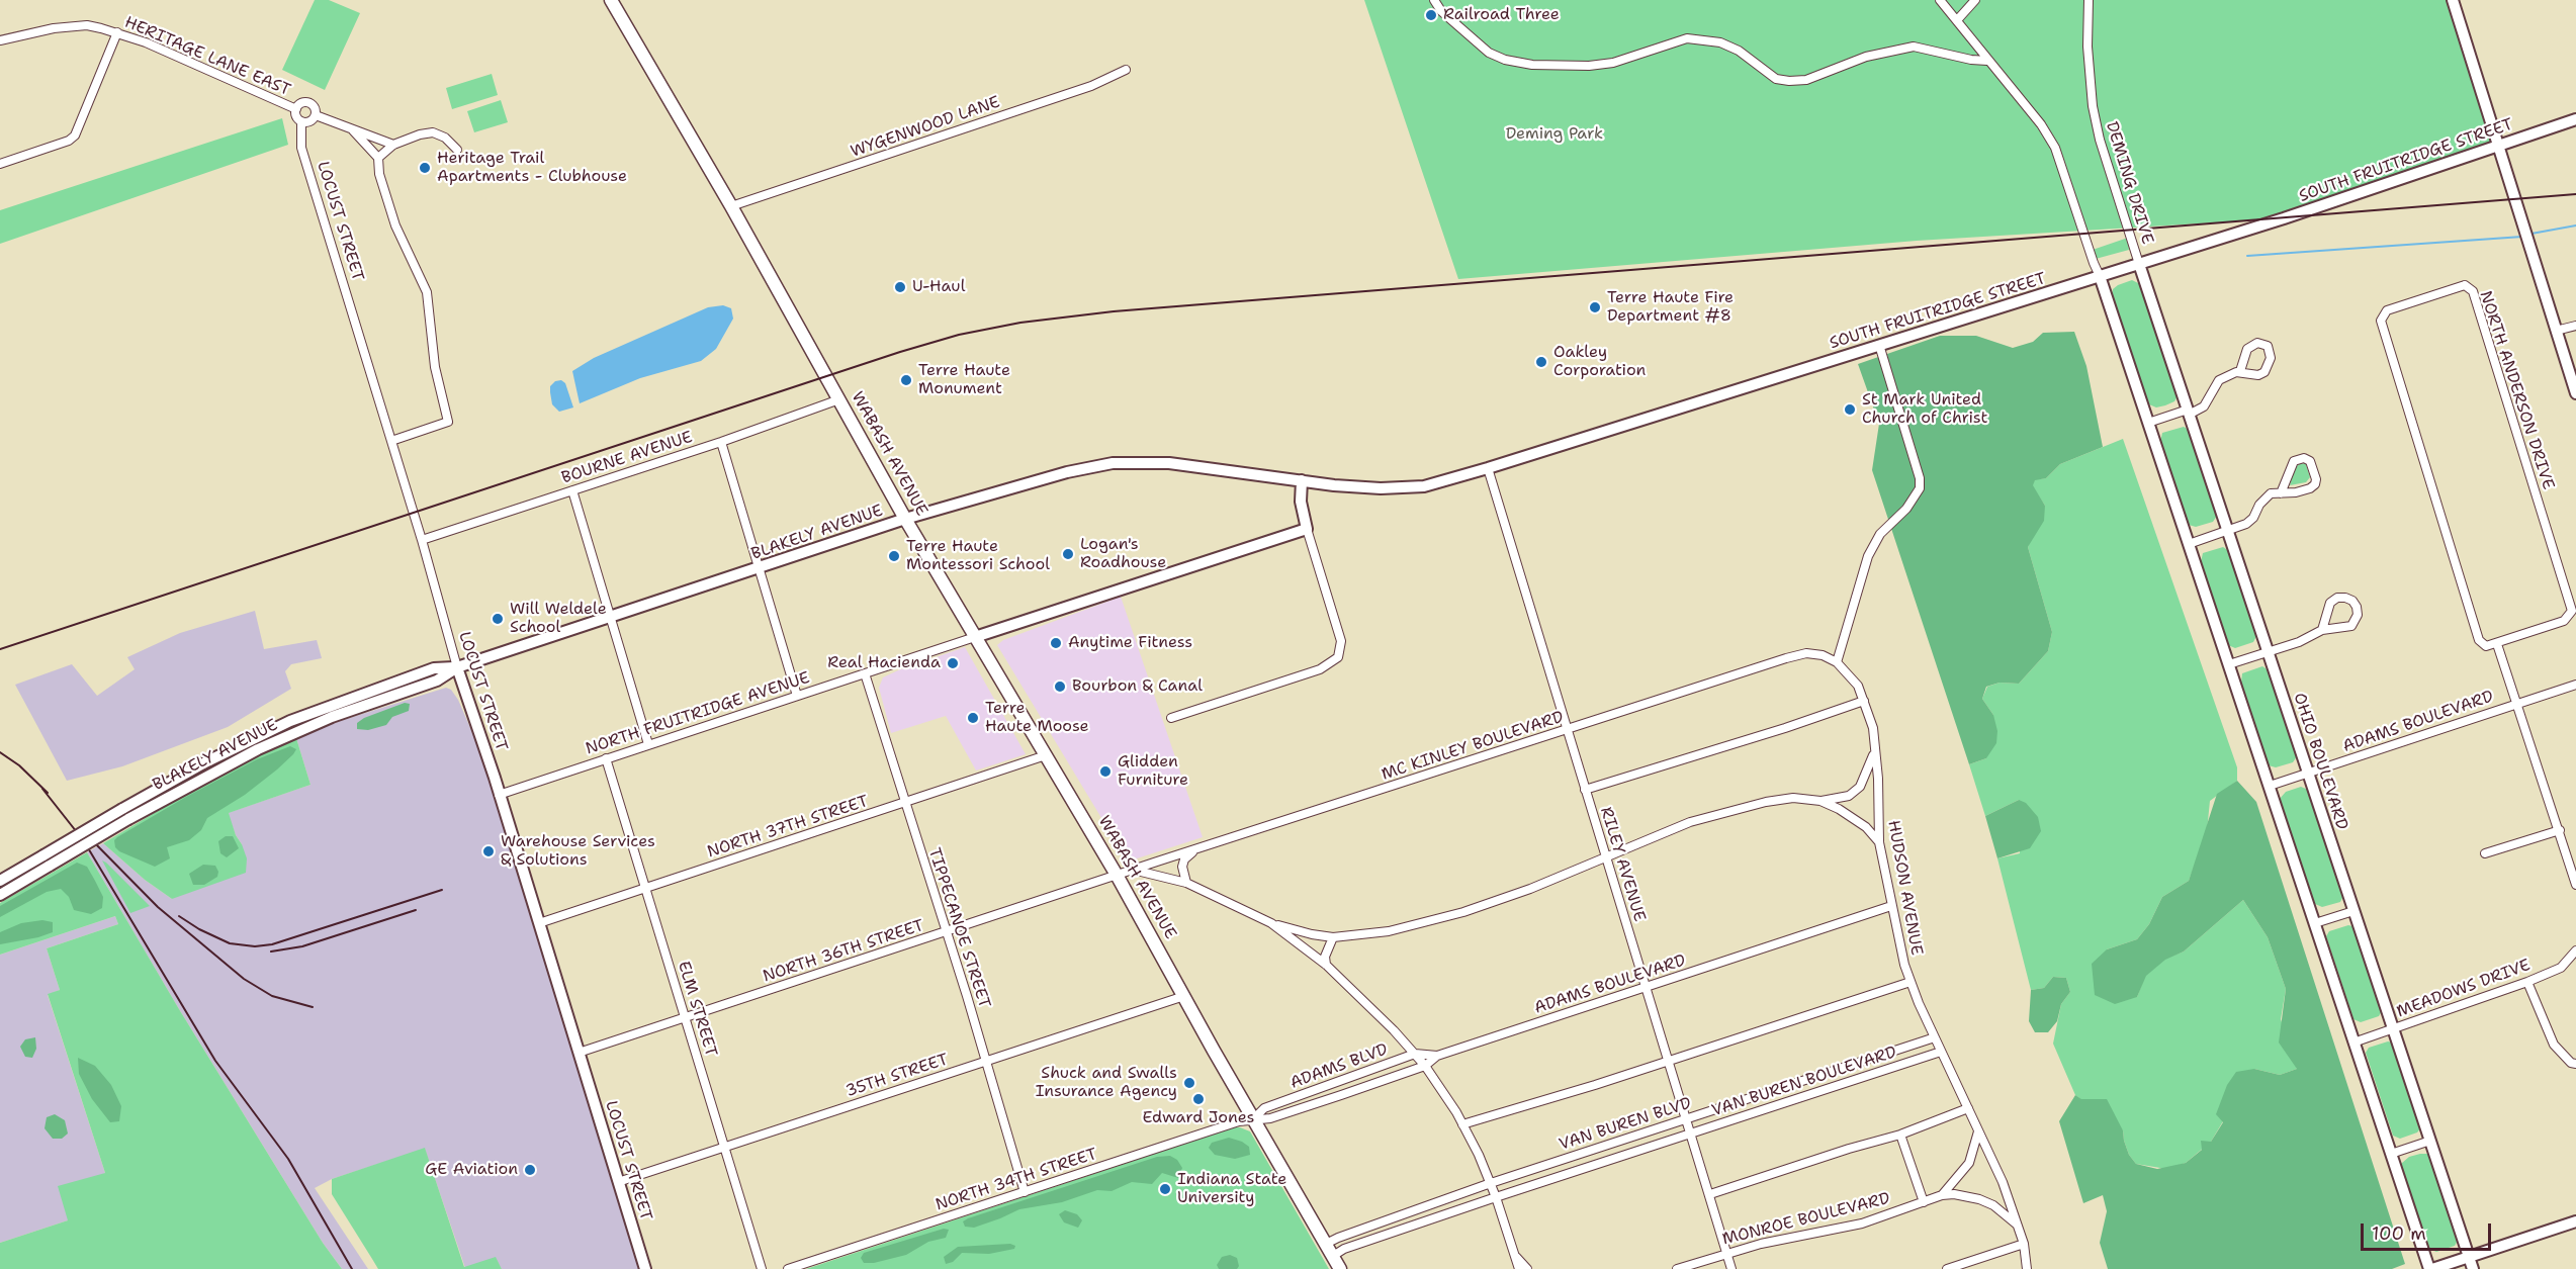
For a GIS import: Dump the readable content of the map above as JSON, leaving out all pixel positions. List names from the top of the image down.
{
  "streets": {
    "main road": [
      "SOUTH FRUITRIDGE STREET",
      "LOCUST STREET",
      "WABASH AVENUE",
      "BLAKELY AVENUE",
      "OHIO BOULEVARD"
    ],
    "street": [
      "HERITAGE LANE EAST",
      "WYGENWOOD LANE",
      "DEMING DRIVE",
      "NORTH ANDERSON DRIVE",
      "BOURNE AVENUE",
      "NORTH FRUITRIDGE AVENUE",
      "ADAMS BOULEVARD",
      "MC KINLEY BOULEVARD",
      "NORTH 37TH STREET",
      "RILEY AVENUE",
      "HUDSON AVENUE",
      "TIPPECANOE STREET",
      "NORTH 36TH STREET",
      "MEADOWS DRIVE",
      "ELM STREET",
      "ADAMS BLVD",
      "35TH STREET",
      "VAN BUREN BOULEVARD",
      "VAN BUREN BLVD",
      "NORTH 34TH STREET",
      "MONROE BOULEVARD"
    ]
  },
  "crossings": [
    ["HERITAGE LANE EAST", "LOCUST STREET"],
    ["WYGENWOOD LANE", "WABASH AVENUE"],
    ["SOUTH FRUITRIDGE STREET", "DEMING DRIVE"],
    ["SOUTH FRUITRIDGE STREET", "BLAKELY AVENUE"],
    ["SOUTH FRUITRIDGE STREET", "OHIO BOULEVARD"],
    ["SOUTH FRUITRIDGE STREET", "RILEY AVENUE"],
    ["DEMING DRIVE", "OHIO BOULEVARD"],
    ["LOCUST STREET", "BOURNE AVENUE"],
    ["LOCUST STREET", "BLAKELY AVENUE"],
    ["LOCUST STREET", "NORTH FRUITRIDGE AVENUE"],
    ["LOCUST STREET", "NORTH 37TH STREET"],
    ["LOCUST STREET", "NORTH 36TH STREET"],
    ["LOCUST STREET", "35TH STREET"],
    ["WABASH AVENUE", "BOURNE AVENUE"],
    ["WABASH AVENUE", "BLAKELY AVENUE"],
    ["WABASH AVENUE", "NORTH FRUITRIDGE AVENUE"],
    ["WABASH AVENUE", "ADAMS BOULEVARD"],
    ["WABASH AVENUE", "MC KINLEY BOULEVARD"],
    ["WABASH AVENUE", "NORTH 37TH STREET"],
    ["WABASH AVENUE", "NORTH 36TH STREET"],
    ["WABASH AVENUE", "ADAMS BLVD"],
    ["WABASH AVENUE", "35TH STREET"],
    ["WABASH AVENUE", "VAN BUREN BOULEVARD"],
    ["WABASH AVENUE", "VAN BUREN BLVD"],
    ["WABASH AVENUE", "NORTH 34TH STREET"],
    ["NORTH FRUITRIDGE AVENUE", "TIPPECANOE STREET"],
    ["NORTH FRUITRIDGE AVENUE", "ELM STREET"],
    ["ADAMS BOULEVARD", "OHIO BOULEVARD"],
    ["ADAMS BOULEVARD", "RILEY AVENUE"],
    ["ADAMS BOULEVARD", "HUDSON AVENUE"],
    ["ADAMS BOULEVARD", "ADAMS BLVD"],
    ["ADAMS BOULEVARD", "NORTH 34TH STREET"],
    ["MC KINLEY BOULEVARD", "RILEY AVENUE"],
    ["MC KINLEY BOULEVARD", "HUDSON AVENUE"],
    ["MC KINLEY BOULEVARD", "NORTH 36TH STREET"],
    ["OHIO BOULEVARD", "MEADOWS DRIVE"],
    ["NORTH 37TH STREET", "TIPPECANOE STREET"],
    ["NORTH 37TH STREET", "ELM STREET"],
    ["RILEY AVENUE", "VAN BUREN BOULEVARD"],
    ["RILEY AVENUE", "VAN BUREN BLVD"],
    ["RILEY AVENUE", "MONROE BOULEVARD"],
    ["HUDSON AVENUE", "VAN BUREN BOULEVARD"],
    ["HUDSON AVENUE", "VAN BUREN BLVD"],
    ["HUDSON AVENUE", "MONROE BOULEVARD"],
    ["TIPPECANOE STREET", "NORTH 36TH STREET"],
    ["TIPPECANOE STREET", "35TH STREET"],
    ["TIPPECANOE STREET", "NORTH 34TH STREET"],
    ["NORTH 36TH STREET", "ELM STREET"],
    ["ELM STREET", "35TH STREET"],
    ["ADAMS BLVD", "NORTH 34TH STREET"],
    ["VAN BUREN BOULEVARD", "VAN BUREN BLVD"]
  ],
  "parks": ["Deming Park"],
  "places": [
    "Railroad Three",
    "Heritage Trail Apartments - Clubhouse",
    "U-Haul",
    "Terre Haute Fire Department #8",
    "Oakley Corporation",
    "Terre Haute Monument",
    "St Mark United Church of Christ",
    "Logan's Roadhouse",
    "Terre Haute Montessori School",
    "Will Weldele School",
    "Anytime Fitness",
    "Real Hacienda",
    "Bourbon & Canal",
    "Terre Haute Moose",
    "Glidden Furniture",
    "Warehouse Services & Solutions",
    "Shuck and Swalls Insurance Agency",
    "Edward Jones",
    "GE Aviation",
    "Indiana State University"
  ],
  "scale_bar": "100 m"
}
